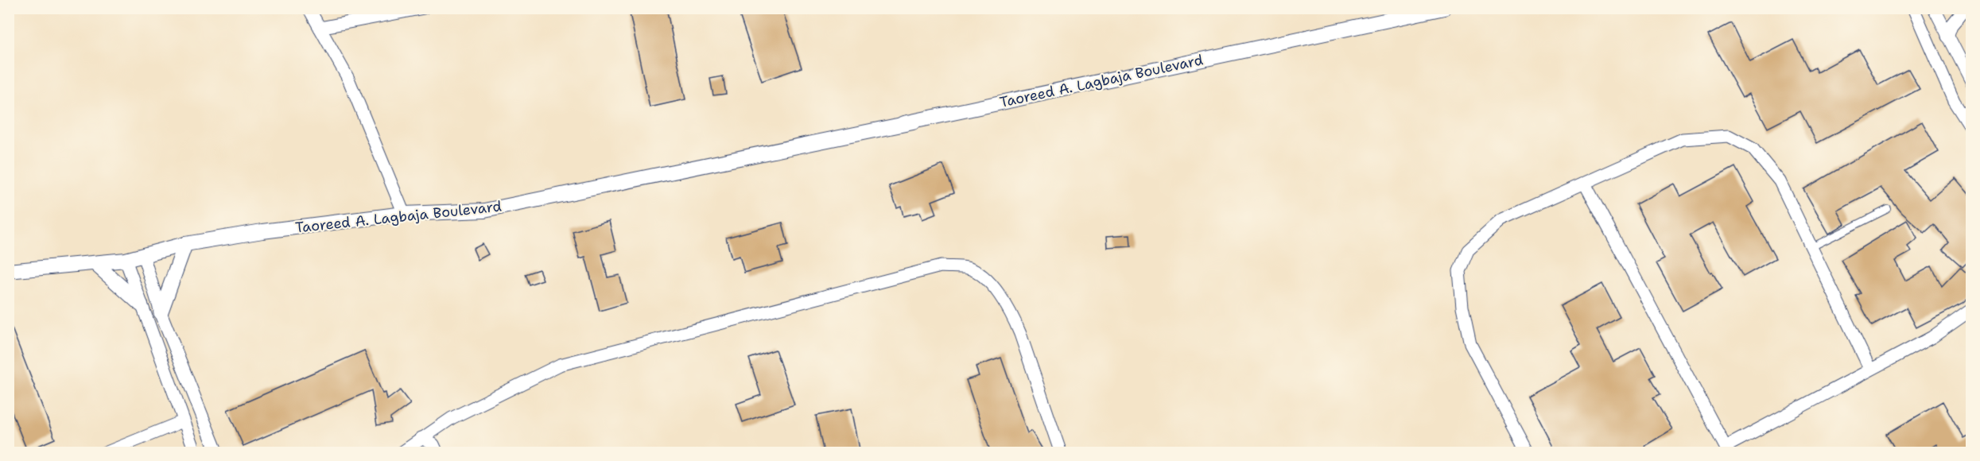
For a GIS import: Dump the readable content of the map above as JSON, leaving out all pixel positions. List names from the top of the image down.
{
  "streets": {
    "street": ["Taoreed A. Lagbaja Boulevard"]
  }
}
